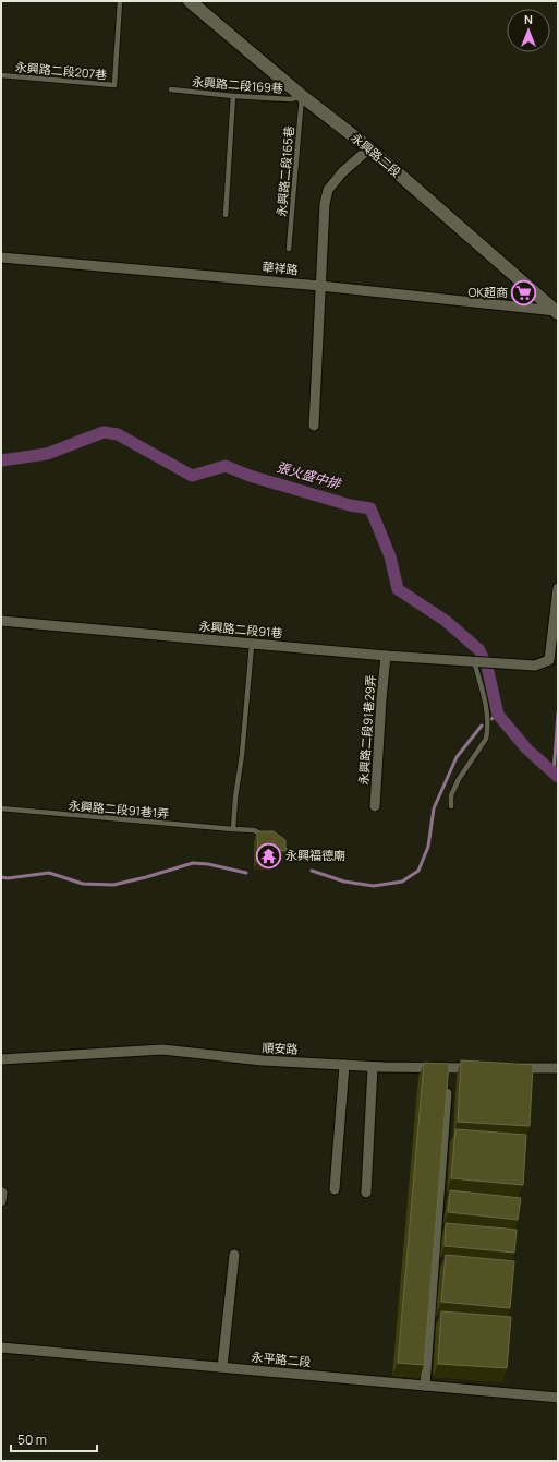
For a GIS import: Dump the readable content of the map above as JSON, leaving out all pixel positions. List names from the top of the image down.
{
  "streets": {
    "street": [
      "永興路二段",
      "華祥路",
      "永興路二段91巷",
      "永興路二段91巷29弄",
      "順安路",
      "永平路二段"
    ],
    "lane": [
      "永興路二段207巷",
      "永興路二段169巷",
      "永興路二段165巷",
      "永興路二段91巷1弄"
    ]
  },
  "crossings": [
    ["永興路二段169巷", "永興路二段"],
    ["永興路二段169巷", "永興路二段165巷"],
    ["永興路二段", "永興路二段165巷"],
    ["永興路二段", "華祥路"],
    ["永興路二段91巷", "永興路二段91巷29弄"]
  ],
  "water": ["張火盛中排"],
  "places": {
    "supermarket": ["OK超商"],
    "temple": ["永興福德廟"]
  },
  "scale_bar": "50 m",
  "north": "top"
}
